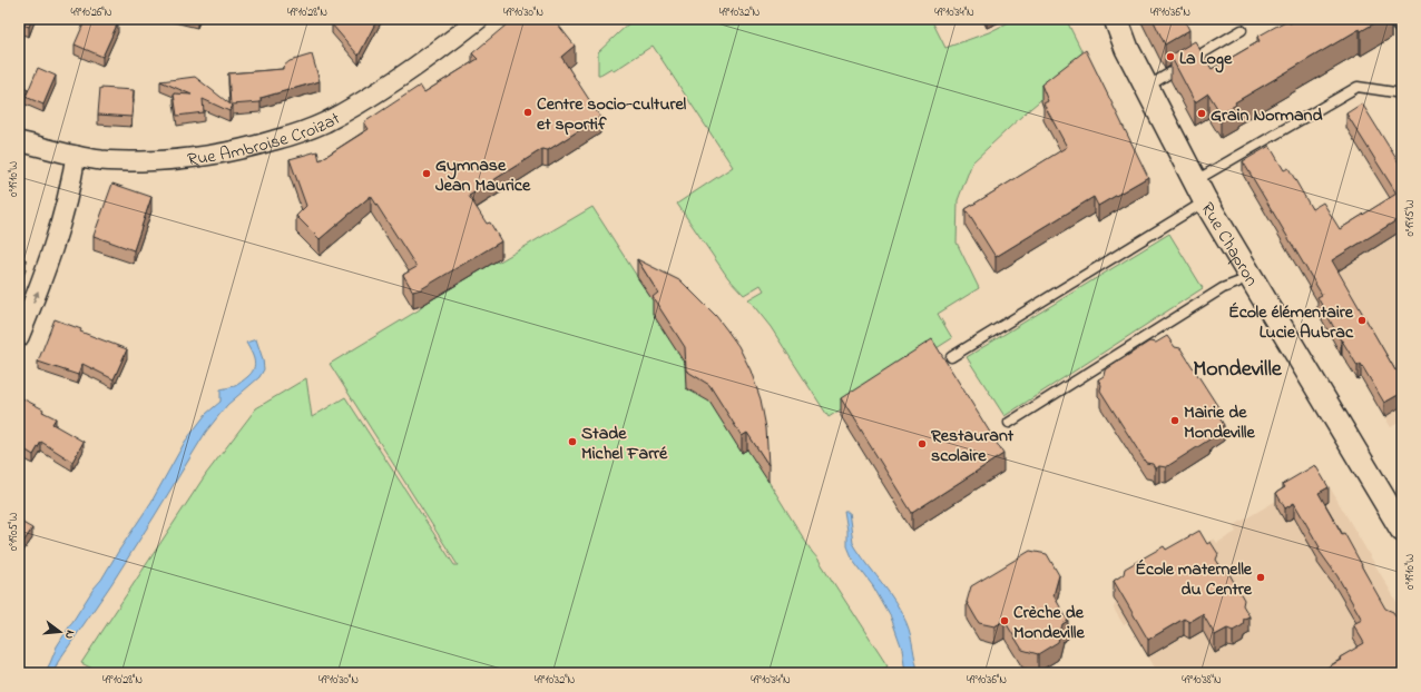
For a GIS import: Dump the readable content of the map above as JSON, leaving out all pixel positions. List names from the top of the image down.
{
  "streets": {
    "street": ["Rue Ambroise Croizat", "Rue Chapron"]
  },
  "districts": ["Mondeville"],
  "places": [
    "La Loge",
    "Centre socio-culturel et sportif",
    "Grain Normand",
    "Gymnase Jean Maurice",
    "École élémentaire Lucie Aubrac",
    "Mairie de Mondeville",
    "Stade Michel Farré",
    "Restaurant scolaire",
    "École maternelle du Centre",
    "Crèche de Mondeville"
  ],
  "north": "right",
  "coordinates": [
    "49°10'26\"N",
    "49°10'28\"N",
    "49°10'30\"N",
    "49°10'32\"N",
    "49°10'34\"N",
    "49°10'36\"N",
    "0°19'10\"W",
    "0°19'15\"W",
    "0°19'05\"W",
    "49°10'38\"N"
  ]
}
